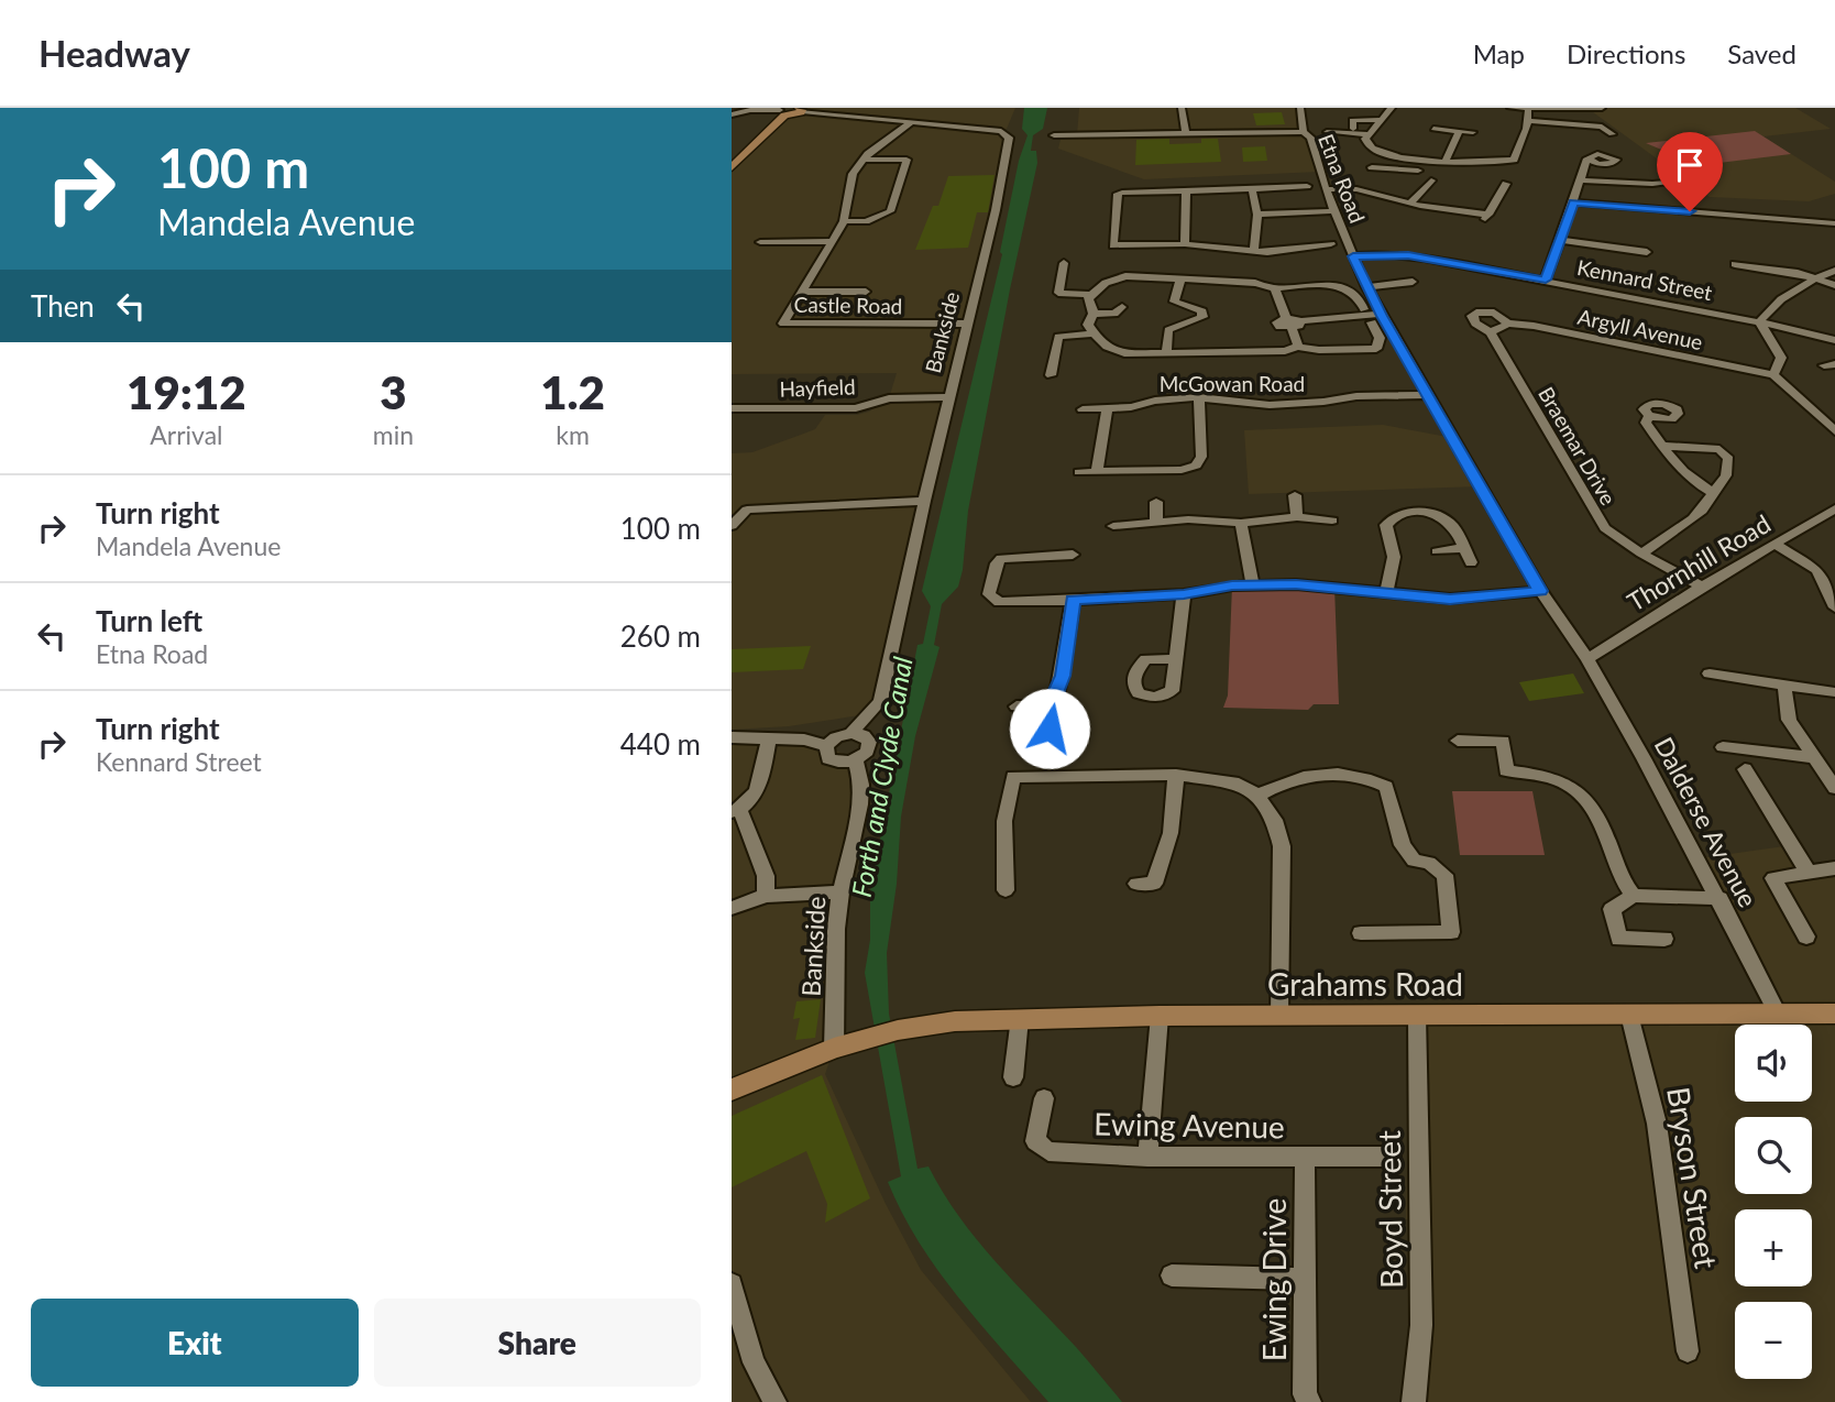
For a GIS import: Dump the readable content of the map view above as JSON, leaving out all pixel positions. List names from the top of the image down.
{
  "streets": {
    "main road": ["Grahams Road"],
    "street": [
      "Etna Road",
      "Kennard Street",
      "Castle Road",
      "Argyll Avenue",
      "Bankside",
      "McGowan Road",
      "Hayfield",
      "Braemar Drive",
      "Thornhill Road",
      "Dalderse Avenue",
      "Ewing Avenue",
      "Bryson Street",
      "Boyd Street",
      "Ewing Drive"
    ]
  },
  "crossings": [
    ["Etna Road", "Kennard Street"],
    ["Etna Road", "McGowan Road"],
    ["Etna Road", "Thornhill Road"],
    ["Etna Road", "Dalderse Avenue"],
    ["Castle Road", "Bankside"],
    ["Argyll Avenue", "Braemar Drive"],
    ["Bankside", "Hayfield"],
    ["Bankside", "Grahams Road"],
    ["Braemar Drive", "Thornhill Road"],
    ["Thornhill Road", "Dalderse Avenue"],
    ["Dalderse Avenue", "Grahams Road"],
    ["Grahams Road", "Bryson Street"],
    ["Grahams Road", "Boyd Street"],
    ["Ewing Avenue", "Ewing Drive"]
  ],
  "water": ["Forth and Clyde Canal"],
  "page": {
    "header": "Headway",
    "nav": ["Map", "Directions", "Saved"],
    "turn": ["100 m", "Mandela Avenue"],
    "then": "Then",
    "eta": [
      "19:12",
      "Arrival",
      "3",
      "min",
      "1.2",
      "km"
    ],
    "list": [
      {
        "name": "Turn right",
        "note": "Mandela Avenue",
        "value": "100 m"
      },
      {
        "name": "Turn left",
        "note": "Etna Road",
        "value": "260 m"
      },
      {
        "name": "Turn right",
        "note": "Kennard Street",
        "value": "440 m"
      }
    ],
    "map_buttons": ["+", "−"],
    "buttons": ["Exit", "Share"]
  }
}
